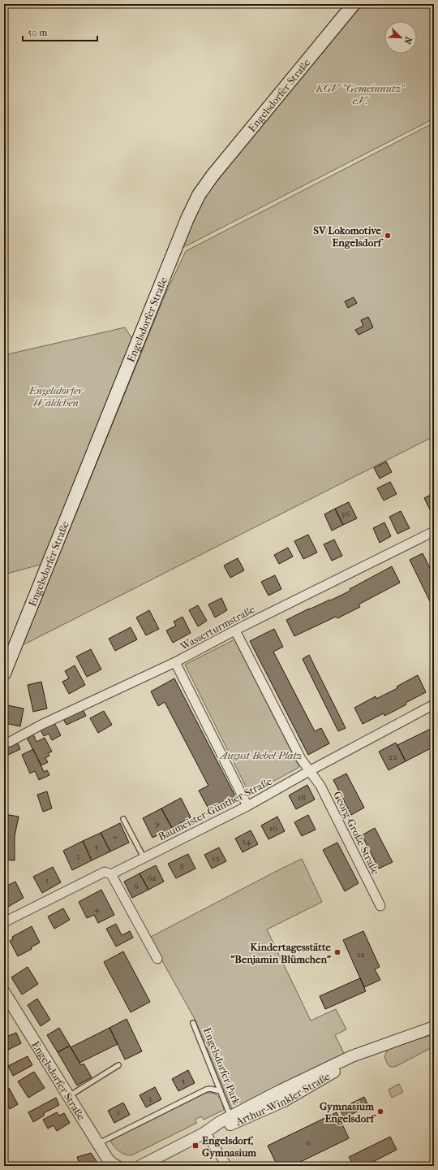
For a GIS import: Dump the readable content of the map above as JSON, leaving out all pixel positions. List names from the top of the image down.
{
  "streets": {
    "main road": ["Engelsdorfer Straße"],
    "street": [
      "Wasserturmstraße",
      "Baumeister-Günther-Straße",
      "Georg-Große-Straße",
      "Arthur-Winkler-Straße"
    ],
    "lane": ["Engelsdorfer Park"]
  },
  "crossings": [
    ["Baumeister-Günther-Straße", "Georg-Große-Straße"],
    ["Engelsdorfer Park", "Arthur-Winkler-Straße"]
  ],
  "parks": ["KGV \"Gemeinnutz\" e.V.", "Engelsdorfer Wäldchen", "August-Bebel-Platz"],
  "places": {
    "other": ["SV Lokomotive Engelsdorf", "Kindertagesstätte \"Benjamin Blümchen\"", "Gymnasium Engelsdorf"],
    "transit": ["Engelsdorf, Gymnasium"]
  },
  "house_numbers": [
    "36",
    "22",
    "18",
    "9",
    "16",
    "7",
    "14",
    "5",
    "3",
    "12",
    "8",
    "6a",
    "1",
    "6",
    "4",
    "1a",
    "5",
    "3",
    "1",
    "6"
  ],
  "scale_bar": "50 m",
  "north": "bottom right"
}
